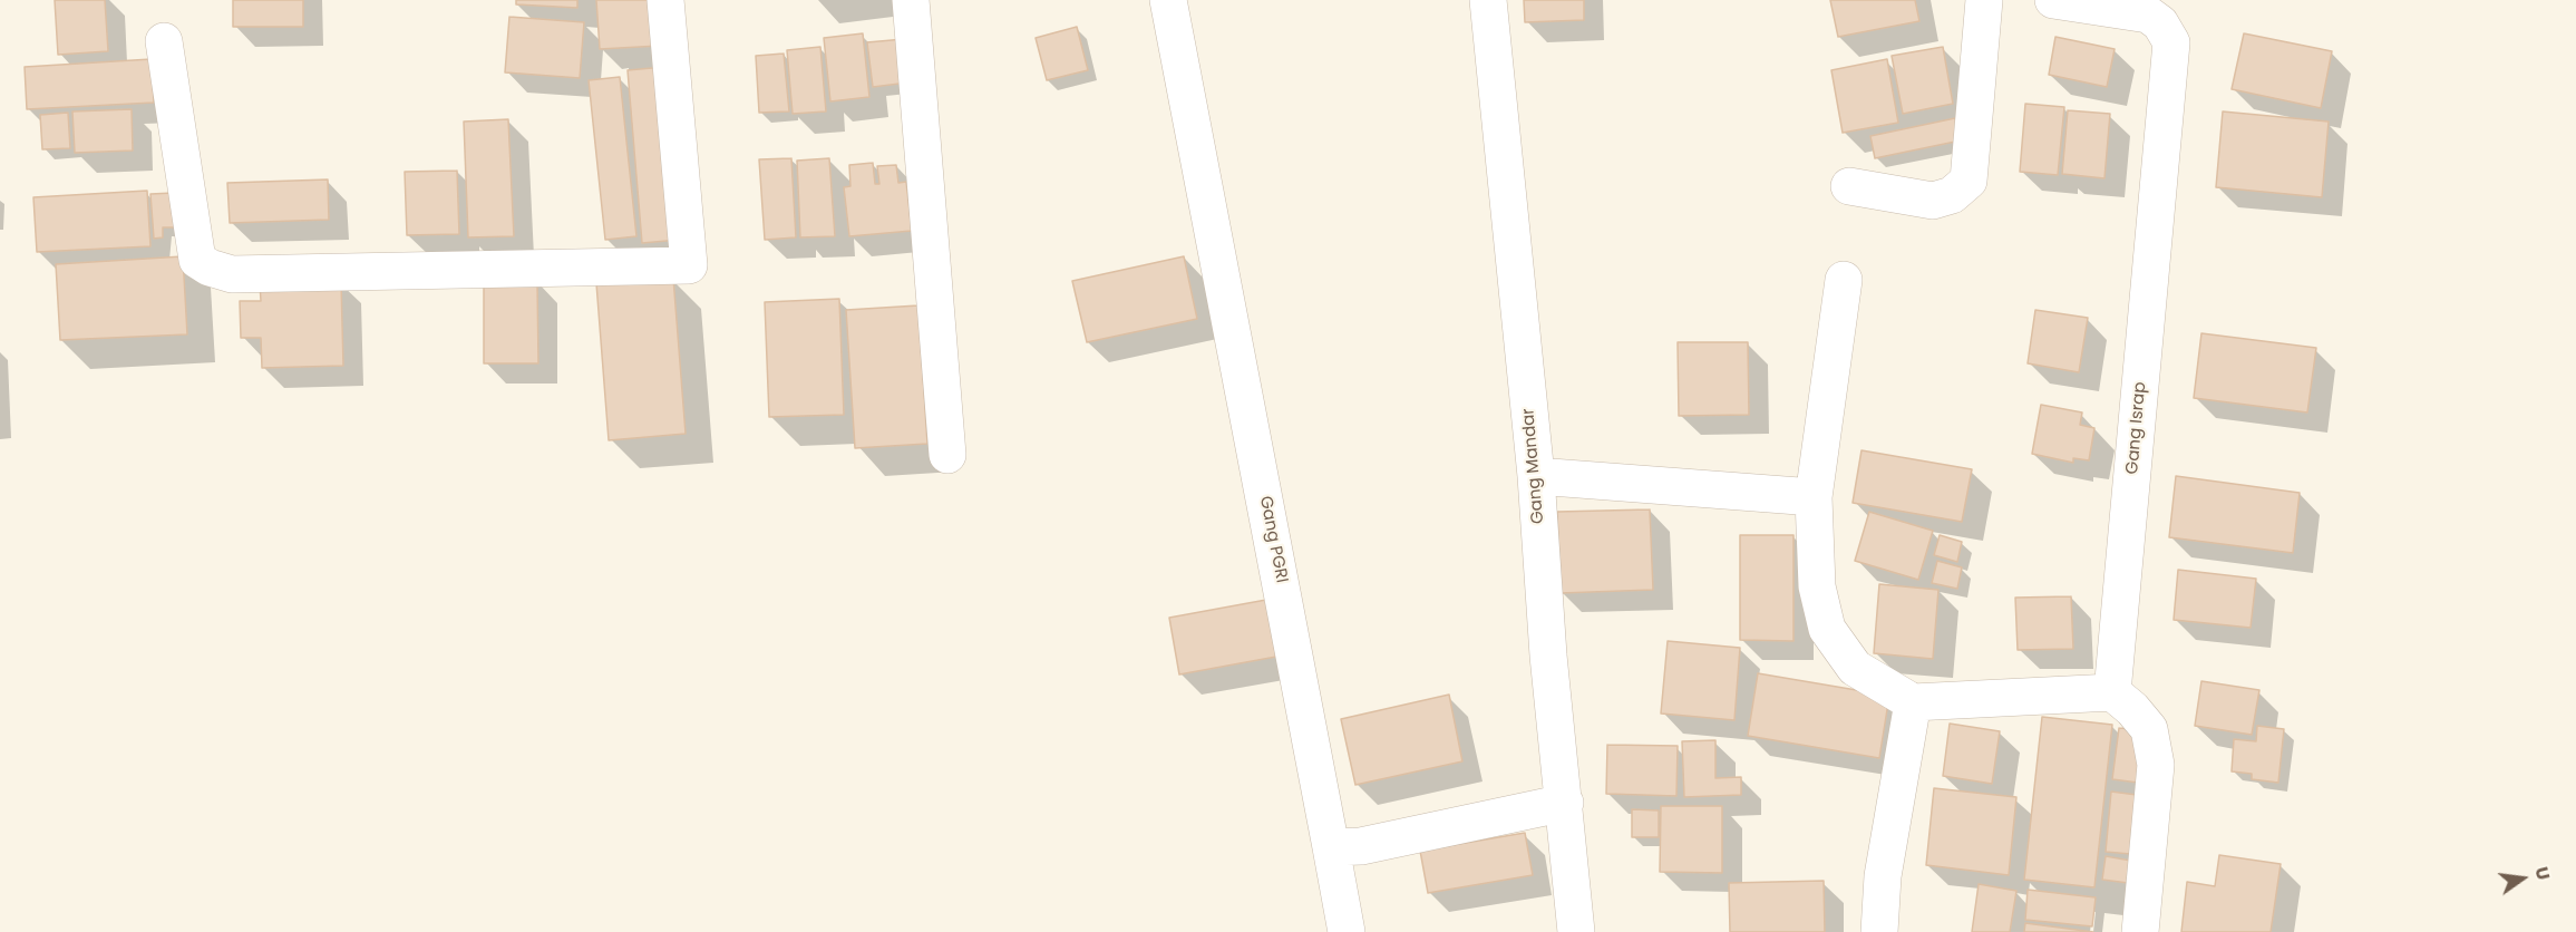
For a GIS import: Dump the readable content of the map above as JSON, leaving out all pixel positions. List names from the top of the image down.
{
  "streets": {
    "street": ["Gang Israp", "Gang Mandar", "Gang PGRI"]
  },
  "north": "right"
}
